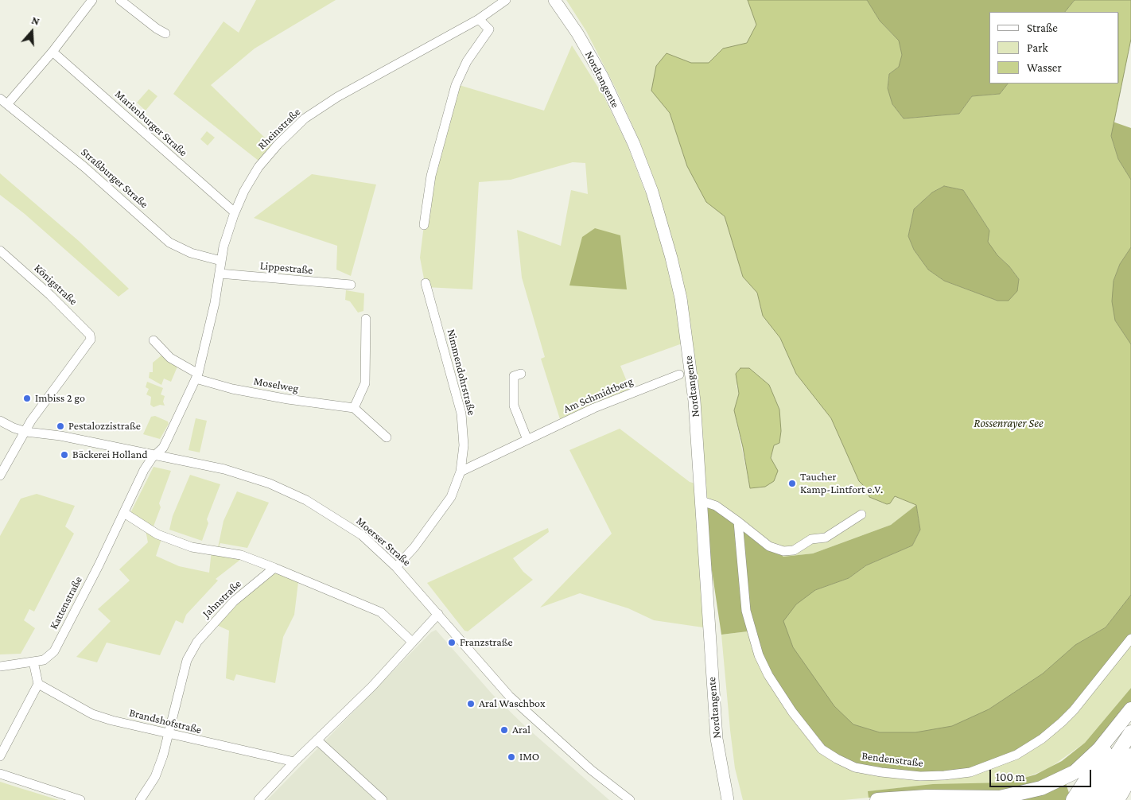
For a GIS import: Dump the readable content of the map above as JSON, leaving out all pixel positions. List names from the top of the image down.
{
  "streets": {
    "main road": ["Nordtangente"],
    "street": [
      "Marienburger Straße",
      "Rheinstraße",
      "Straßburger Straße",
      "Lippestraße",
      "Königstraße",
      "Nimmendohrstraße",
      "Moselweg",
      "Am Schmidtberg",
      "Moerser Straße",
      "Jahnstraße",
      "Kattenstraße",
      "Brandshofstraße",
      "Bendenstraße"
    ]
  },
  "crossings": [
    ["Marienburger Straße", "Rheinstraße"],
    ["Rheinstraße", "Straßburger Straße"],
    ["Rheinstraße", "Lippestraße"],
    ["Rheinstraße", "Moselweg"],
    ["Rheinstraße", "Moerser Straße"],
    ["Rheinstraße", "Kattenstraße"],
    ["Königstraße", "Moerser Straße"],
    ["Nimmendohrstraße", "Am Schmidtberg"],
    ["Nimmendohrstraße", "Moerser Straße"],
    ["Moerser Straße", "Kattenstraße"],
    ["Jahnstraße", "Brandshofstraße"]
  ],
  "water": ["Rossenrayer See"],
  "places": [
    "Imbiss 2 go",
    "Pestalozzistraße",
    "Bäckerei Holland",
    "Taucher Kamp-Lintfort e.V.",
    "Franzstraße",
    "Aral Waschbox",
    "Aral",
    "IMO"
  ],
  "legend": ["Straße", "Park", "Wasser"],
  "scale_bar": "100 m",
  "north": "top"
}
